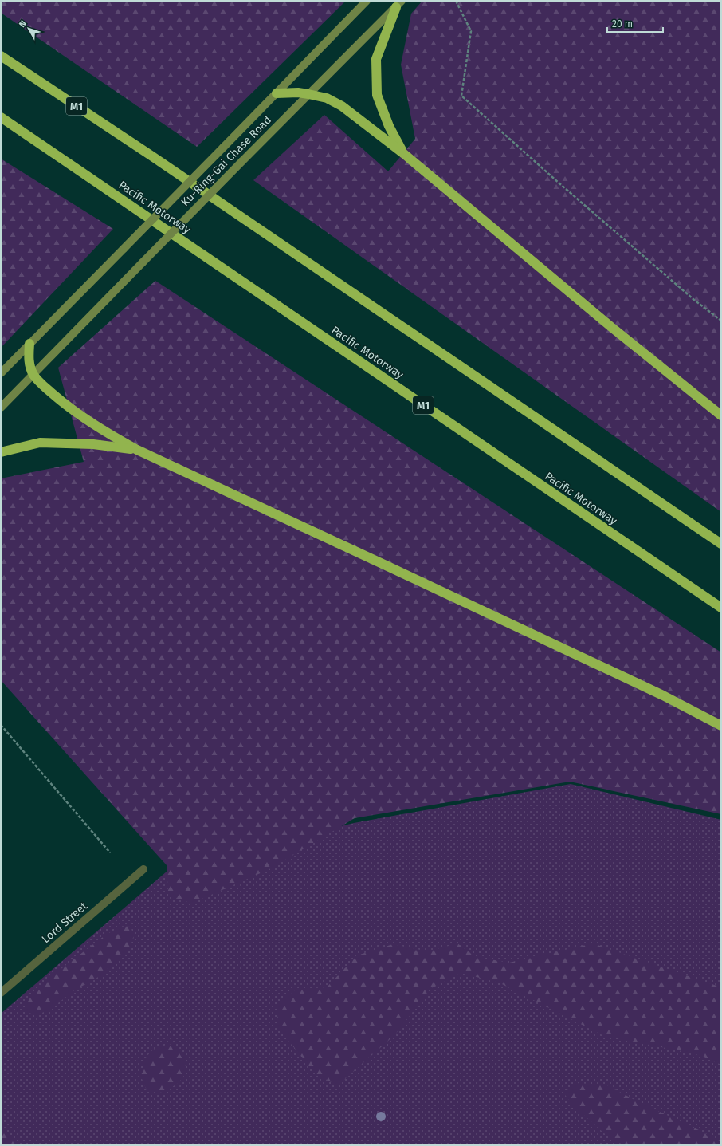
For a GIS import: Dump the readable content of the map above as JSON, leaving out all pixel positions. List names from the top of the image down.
{
  "streets": {
    "highway": ["M1", "Pacific Motorway"],
    "main road": ["Ku-Ring-Gai Chase Road"],
    "street": ["Lord Street"]
  },
  "scale_bar": "20 m",
  "north": "top left"
}
